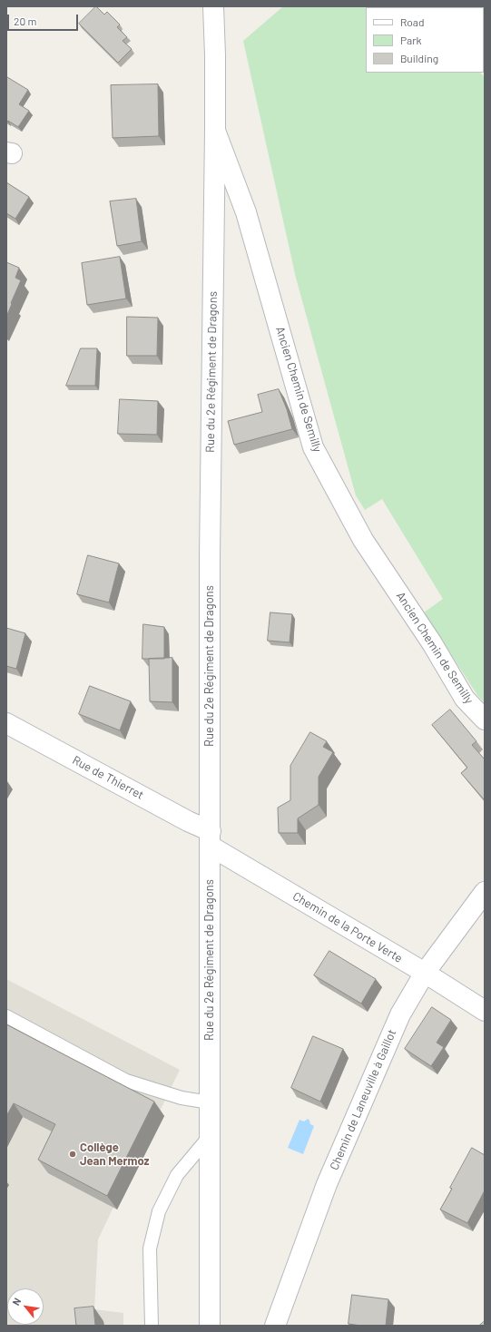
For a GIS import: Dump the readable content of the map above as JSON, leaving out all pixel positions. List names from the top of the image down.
{
  "streets": {
    "street": [
      "Rue du 2e Régiment de Dragons",
      "Ancien Chemin de Semilly",
      "Rue de Thierret",
      "Chemin de la Porte Verte",
      "Chemin de Laneuville à Gaillot"
    ]
  },
  "crossings": [
    ["Rue du 2e Régiment de Dragons", "Ancien Chemin de Semilly"],
    ["Rue du 2e Régiment de Dragons", "Rue de Thierret"],
    ["Rue du 2e Régiment de Dragons", "Chemin de la Porte Verte"],
    ["Rue de Thierret", "Chemin de la Porte Verte"],
    ["Chemin de la Porte Verte", "Chemin de Laneuville à Gaillot"]
  ],
  "places": ["Collège Jean Mermoz"],
  "legend": ["Road", "Park", "Building"],
  "scale_bar": "20 m",
  "north": "top left"
}
